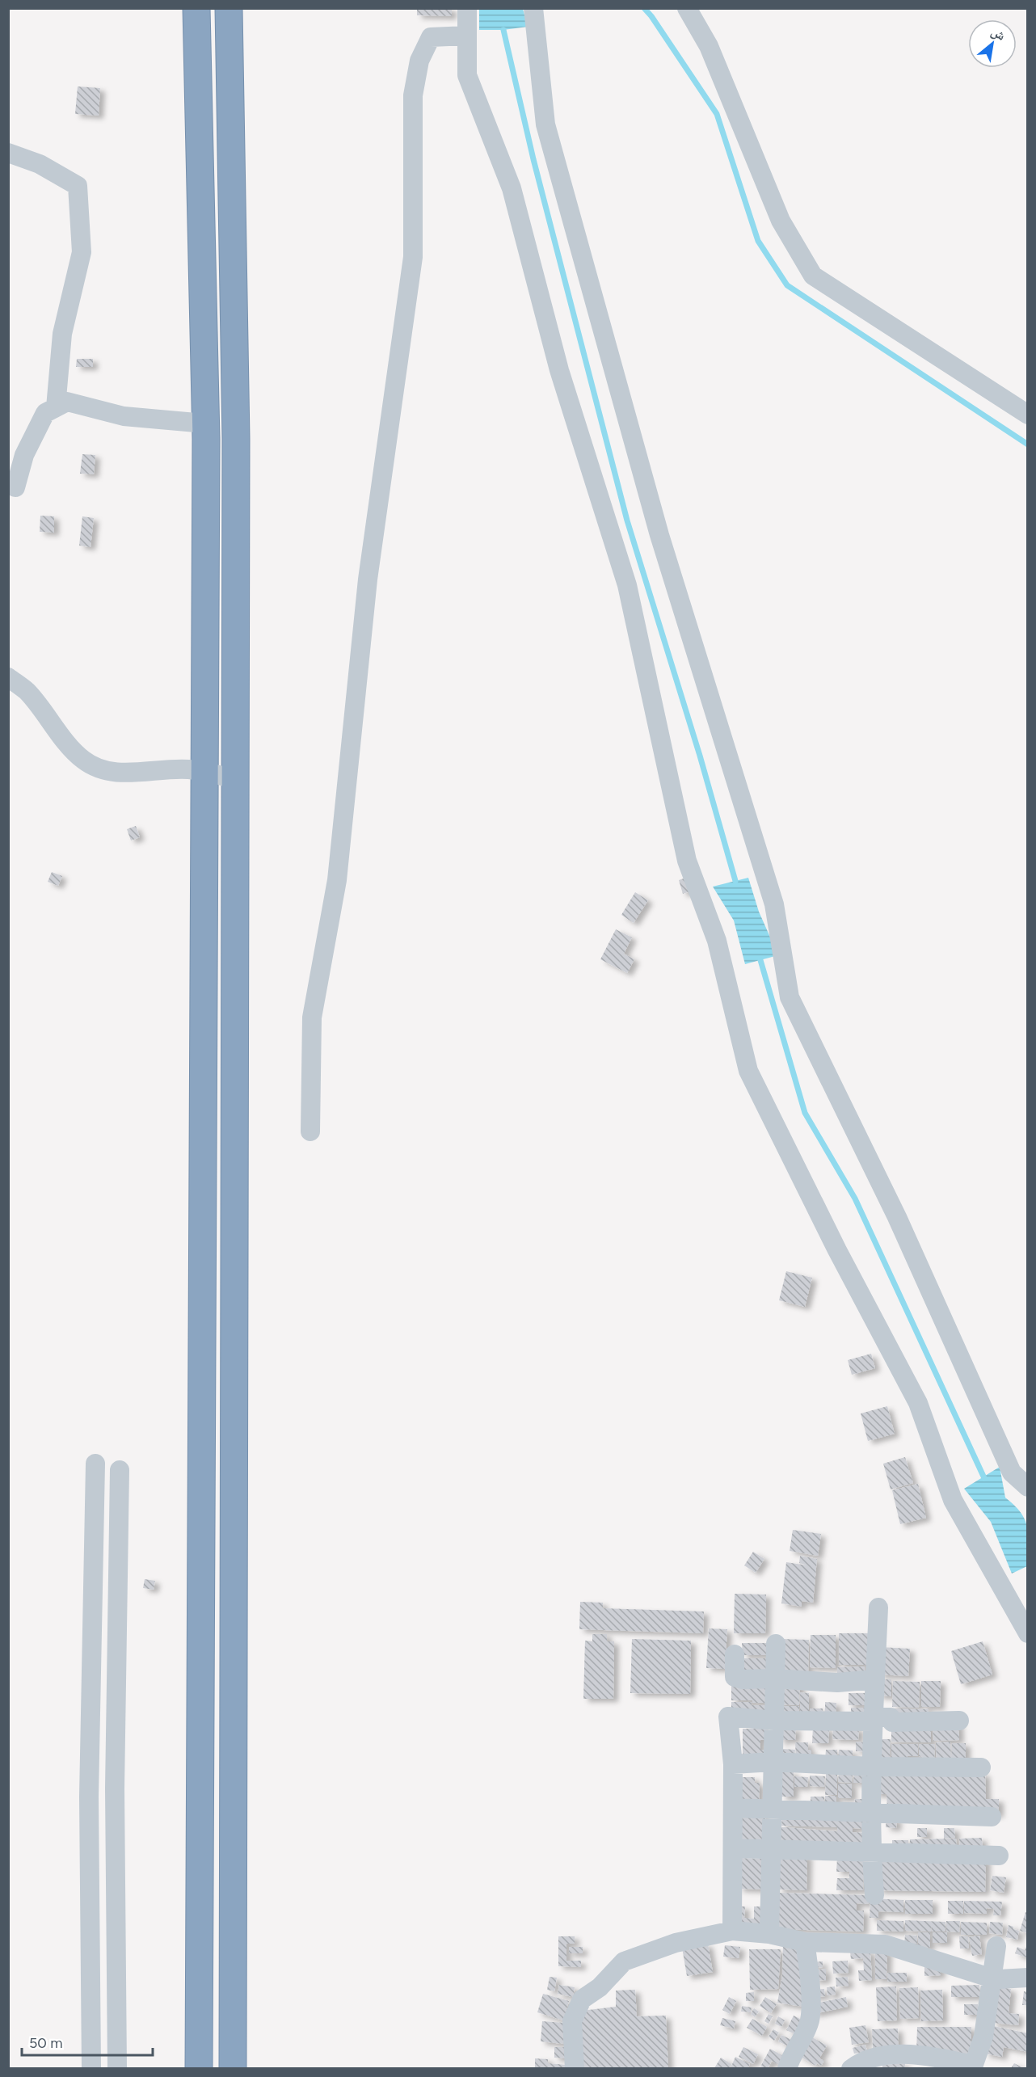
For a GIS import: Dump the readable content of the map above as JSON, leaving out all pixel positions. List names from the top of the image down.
{
  "scale_bar": "50 m",
  "north": "top right"
}
